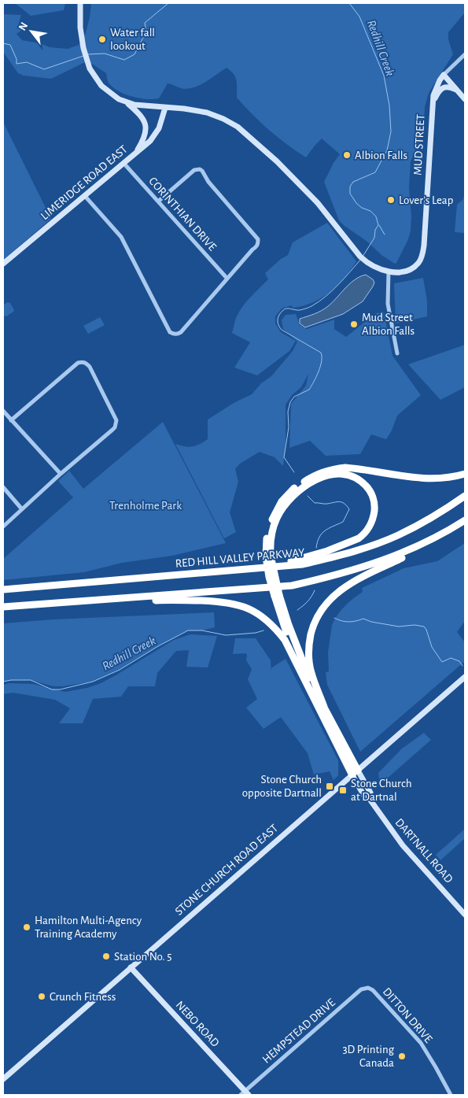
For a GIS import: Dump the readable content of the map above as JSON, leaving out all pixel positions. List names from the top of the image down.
{
  "streets": {
    "highway": ["RED HILL VALLEY PARKWAY"],
    "main road": [
      "MUD STREET",
      "LIMERIDGE ROAD EAST",
      "DARTNALL ROAD",
      "STONE CHURCH ROAD EAST",
      "NEBO ROAD"
    ],
    "street": ["CORINTHIAN DRIVE", "DITTON DRIVE", "HEMPSTEAD DRIVE"]
  },
  "crossings": [
    ["LIMERIDGE ROAD EAST", "CORINTHIAN DRIVE"],
    ["DARTNALL ROAD", "STONE CHURCH ROAD EAST"],
    ["STONE CHURCH ROAD EAST", "NEBO ROAD"],
    ["DITTON DRIVE", "HEMPSTEAD DRIVE"],
    ["NEBO ROAD", "HEMPSTEAD DRIVE"]
  ],
  "water": ["Redhill Creek"],
  "parks": ["Trenholme Park"],
  "places": {
    "other": [
      "Water fall lookout",
      "Albion Falls",
      "Lover's Leap",
      "Mud Street Albion Falls",
      "Hamilton Multi-Agency Training Academy",
      "Station No. 5",
      "Crunch Fitness",
      "3D Printing Canada"
    ],
    "transit": ["Stone Church opposite Dartnall", "Stone Church at Dartnal"]
  },
  "north": "top left"
}
